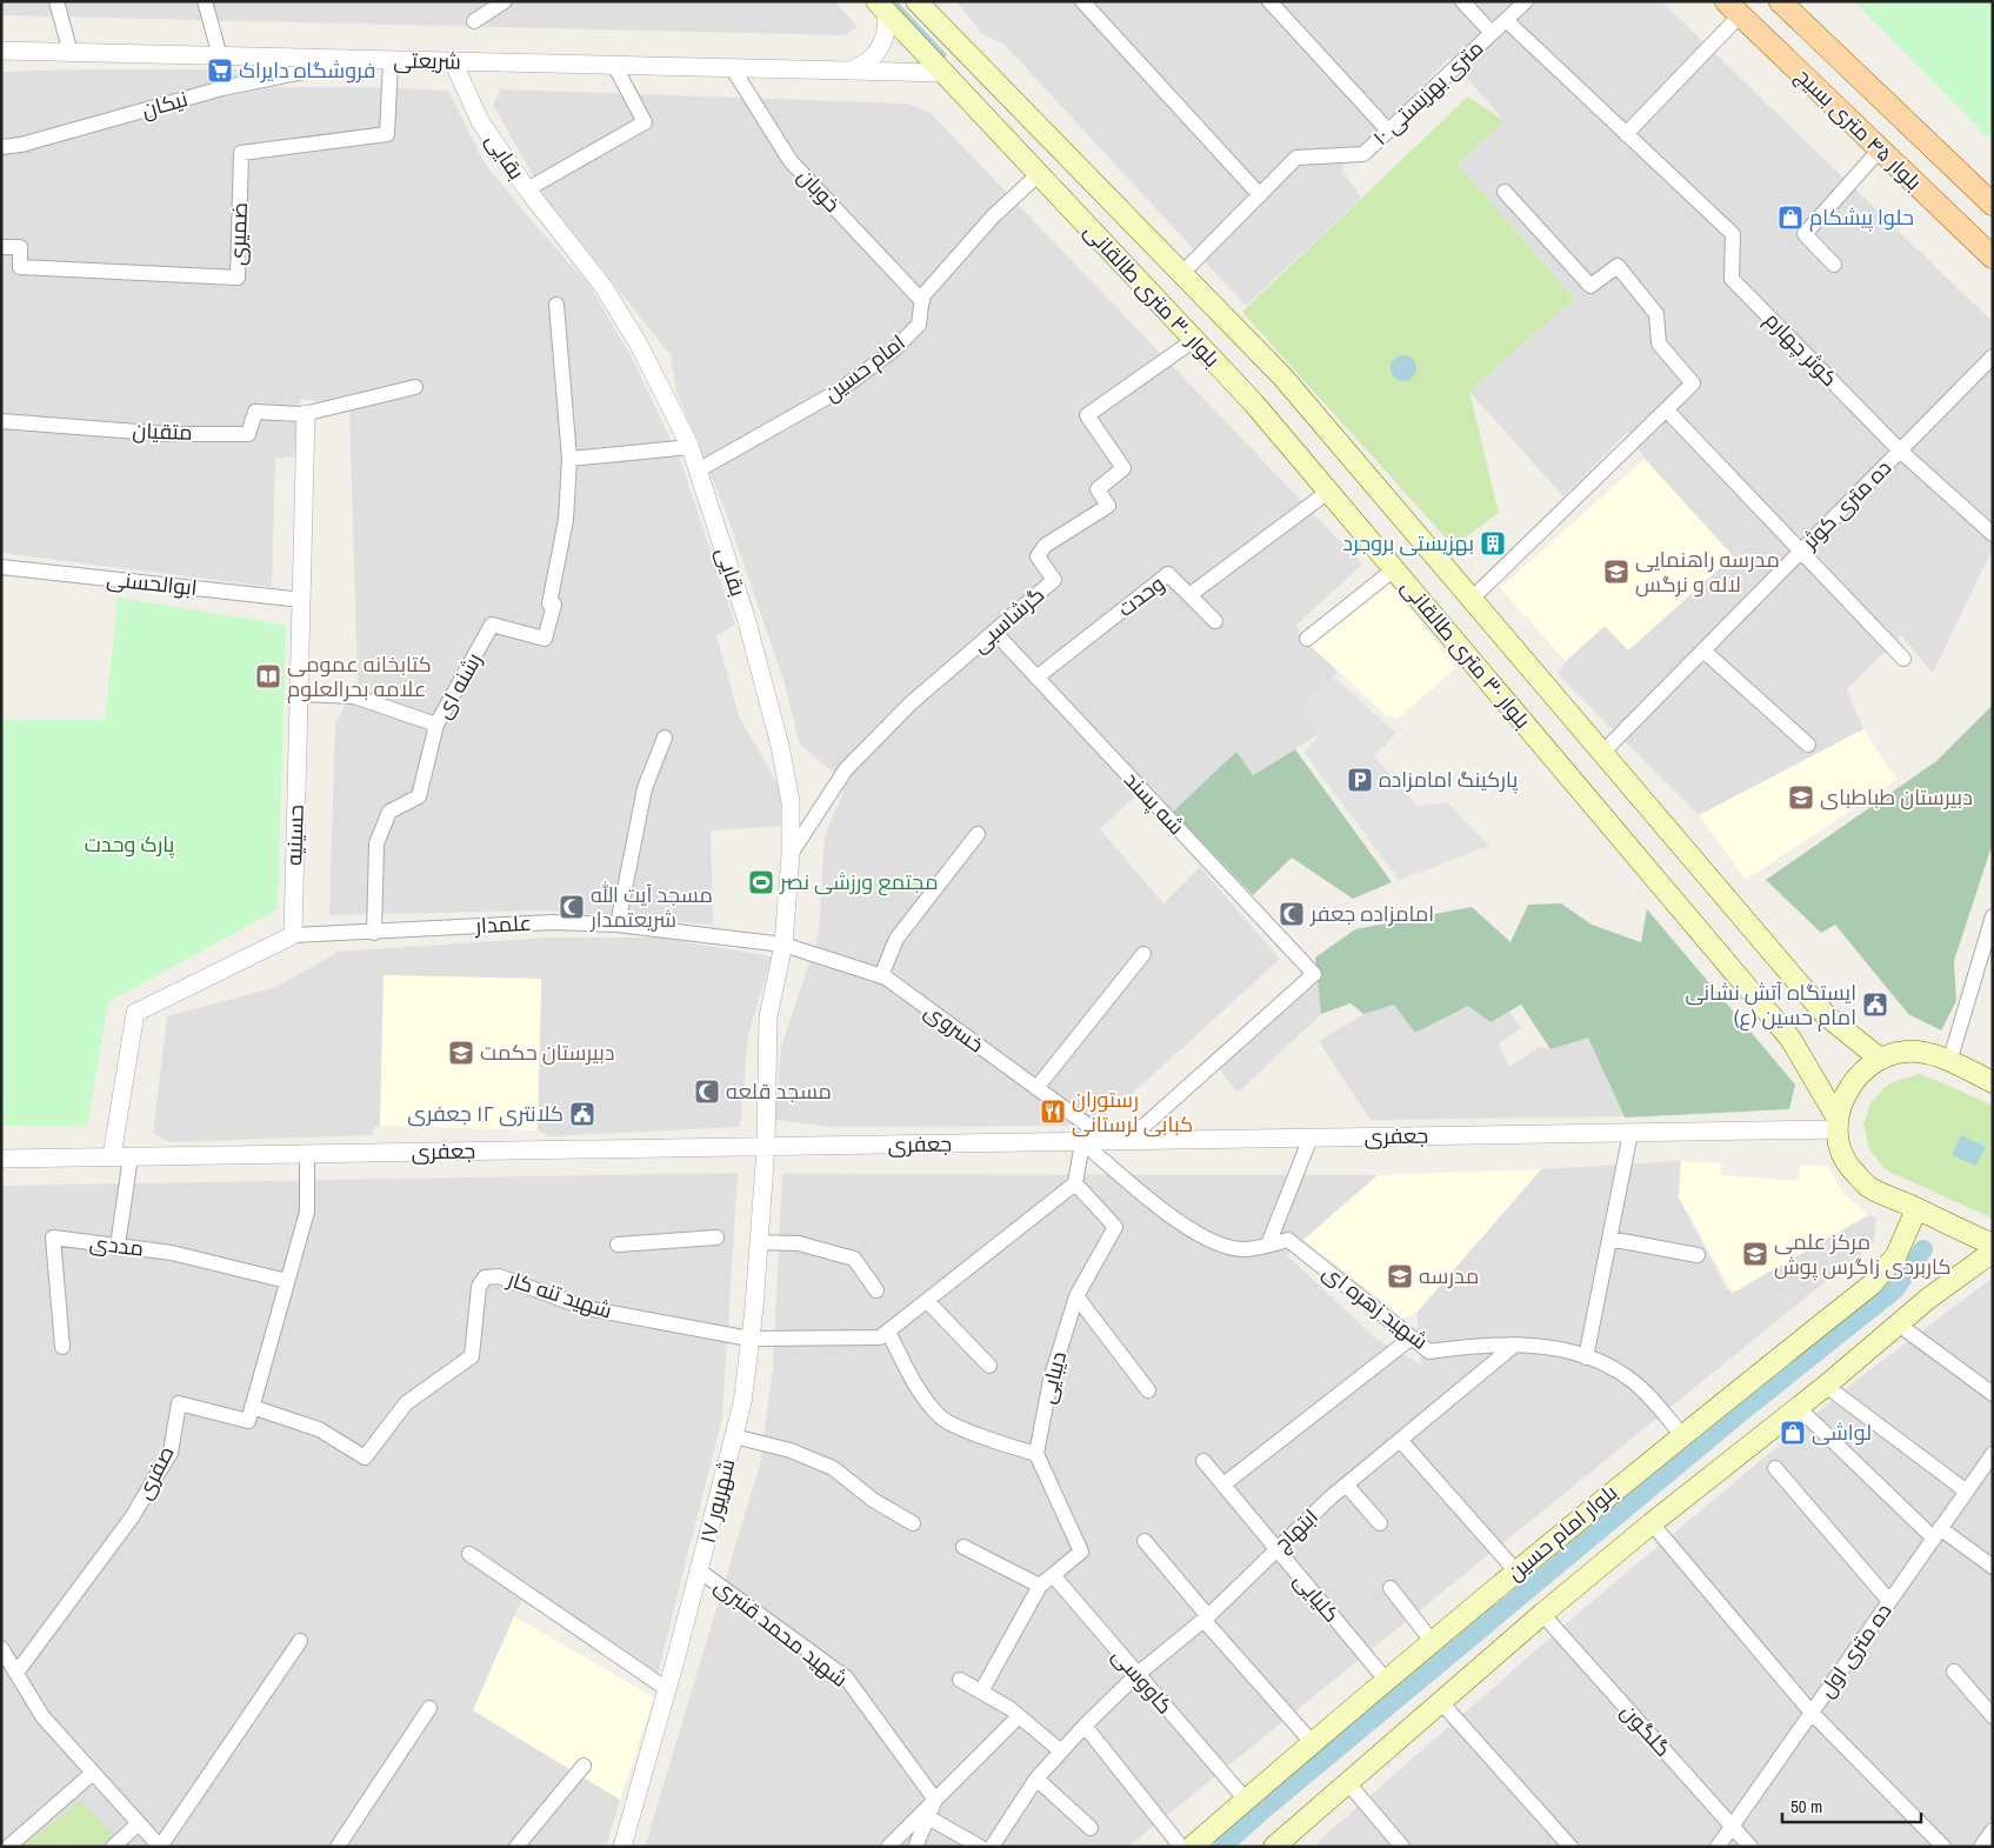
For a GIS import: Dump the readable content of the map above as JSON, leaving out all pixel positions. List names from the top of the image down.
{
  "streets": {
    "main road": ["بلوار ۴۵ متری بسیج", "بلوار ۳۰ متری طالقانی", "بلوار امام حسین"],
    "street": [
      "شریعتی",
      "۱۰ متری بهزیستی",
      "نیکان",
      "بقایی",
      "خوبان",
      "ضمیری",
      "کوثر چهارم",
      "امام حسین",
      "متقیان",
      "ده متری کوثر",
      "ابوالحسنی",
      "وحدت",
      "گرشاسبی",
      "رشنه ای",
      "شه پسند",
      "حسینیه",
      "علمدار",
      "خسروی",
      "جعفری",
      "مددی",
      "شهید تنه کار",
      "شهید زهره ای",
      "دیبایی",
      "صفری",
      "۱۷ شهریور",
      "ابتهاج",
      "کلیایی",
      "شهید محمد قنبری",
      "ده متری اول",
      "کاووسی",
      "گلگون"
    ]
  },
  "crossings": [
    ["شریعتی", "نیکان"],
    ["شریعتی", "بقایی"],
    ["شریعتی", "خوبان"],
    ["شریعتی", "ضمیری"],
    ["شریعتی", "بلوار ۳۰ متری طالقانی"],
    ["۱۰ متری بهزیستی", "بلوار ۳۰ متری طالقانی"],
    ["بقایی", "امام حسین"],
    ["بقایی", "گرشاسبی"],
    ["بقایی", "علمدار"],
    ["بقایی", "خسروی"],
    ["بقایی", "جعفری"],
    ["بقایی", "۱۷ شهریور"],
    ["خوبان", "امام حسین"],
    ["بلوار ۳۰ متری طالقانی", "امام حسین"],
    ["بلوار ۳۰ متری طالقانی", "ده متری کوثر"],
    ["بلوار ۳۰ متری طالقانی", "وحدت"],
    ["بلوار ۳۰ متری طالقانی", "گرشاسبی"],
    ["بلوار ۳۰ متری طالقانی", "جعفری"],
    ["بلوار ۳۰ متری طالقانی", "بلوار امام حسین"],
    ["کوثر چهارم", "ده متری کوثر"],
    ["متقیان", "حسینیه"],
    ["ابوالحسنی", "حسینیه"],
    ["وحدت", "شه پسند"],
    ["گرشاسبی", "شه پسند"],
    ["رشنه ای", "علمدار"],
    ["شه پسند", "خسروی"],
    ["شه پسند", "جعفری"],
    ["حسینیه", "علمدار"],
    ["علمدار", "خسروی"],
    ["خسروی", "جعفری"],
    ["جعفری", "شهید زهره ای"],
    ["جعفری", "۱۷ شهریور"],
    ["شهید تنه کار", "صفری"],
    ["شهید تنه کار", "۱۷ شهریور"],
    ["شهید زهره ای", "ابتهاج"],
    ["شهید زهره ای", "بلوار امام حسین"],
    ["۱۷ شهریور", "شهید محمد قنبری"],
    ["ابتهاج", "کلیایی"],
    ["ابتهاج", "کاووسی"],
    ["بلوار امام حسین", "کلیایی"],
    ["بلوار امام حسین", "کاووسی"],
    ["ده متری اول", "گلگون"]
  ],
  "parks": ["پارک وحدت"],
  "places": {
    "supermarket": ["فروشگاه دایراک"],
    "shop": ["حلوا پیشکام", "لواشی"],
    "building": ["بهزیستی بروجرد"],
    "school or university": [
      "مدرسه راهنمایی لاله و نرگس",
      "دبیرستان طباطبای",
      "دبیرستان حکمت",
      "مرکز علمی کاربردی زاگرس پوش",
      "مدرسه"
    ],
    "library": ["کتابخانه عمومی علامه بحرالعلوم"],
    "parking": ["پارکینگ امامزاده"],
    "sports": ["مجتمع ورزشی نصر"],
    "mosque": ["مسجد آیت الله شریعتمدار", "امامزاده جعفر", "مسجد قلعه"],
    "public building": ["ایستگاه آتش نشانی امام حسین (ع)", "کلانتری ۱۲ جعفری"],
    "restaurant": ["رستوران کبابی لرستانی"]
  },
  "scale_bar": "50 m"
}
